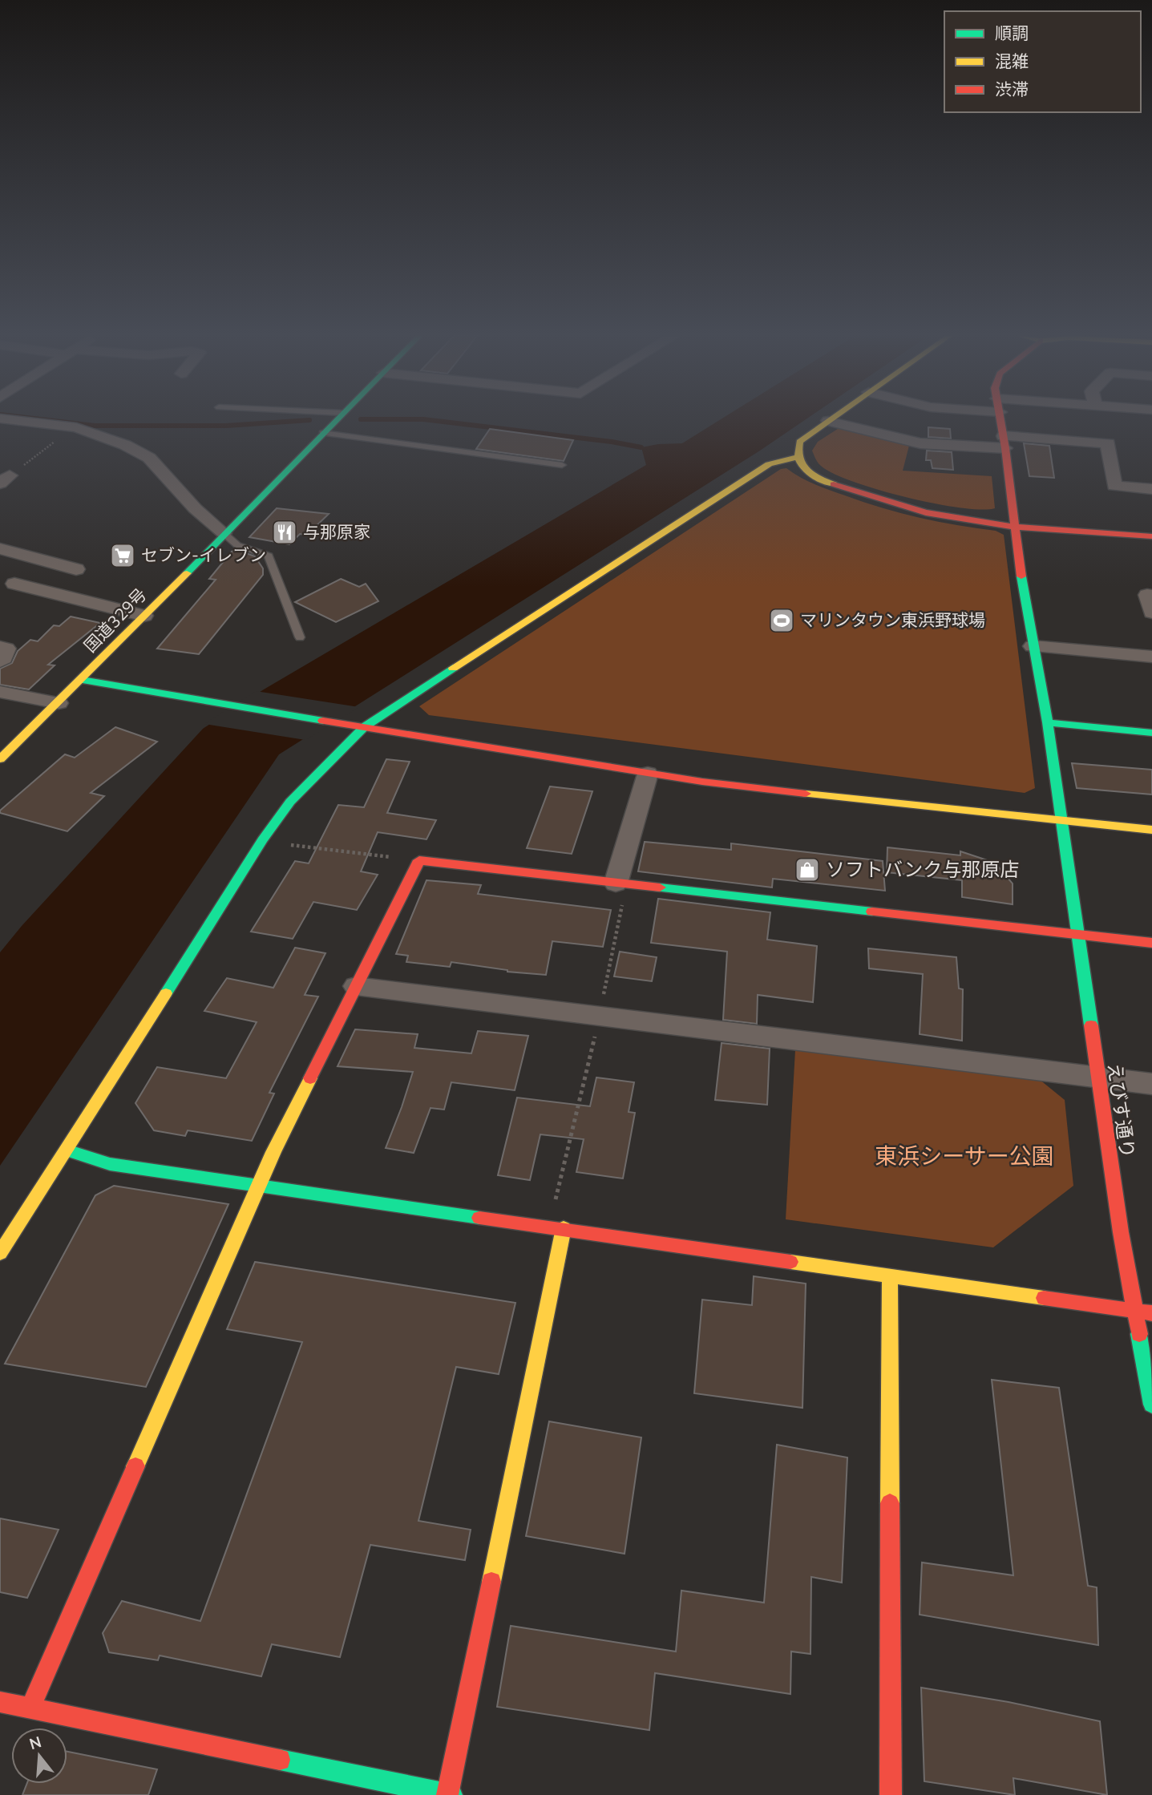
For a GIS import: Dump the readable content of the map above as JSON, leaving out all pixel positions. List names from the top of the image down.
{
  "streets": {
    "main road": ["国道329号", "えびす通り"]
  },
  "parks": ["東浜シーサー公園"],
  "places": {
    "restaurant": ["与那原家"],
    "supermarket": ["セブン-イレブン"],
    "sports": ["マリンタウン東浜野球場"],
    "shop": ["ソフトバンク与那原店"]
  },
  "legend": ["順調", "混雑", "渋滞"],
  "north": "top"
}
